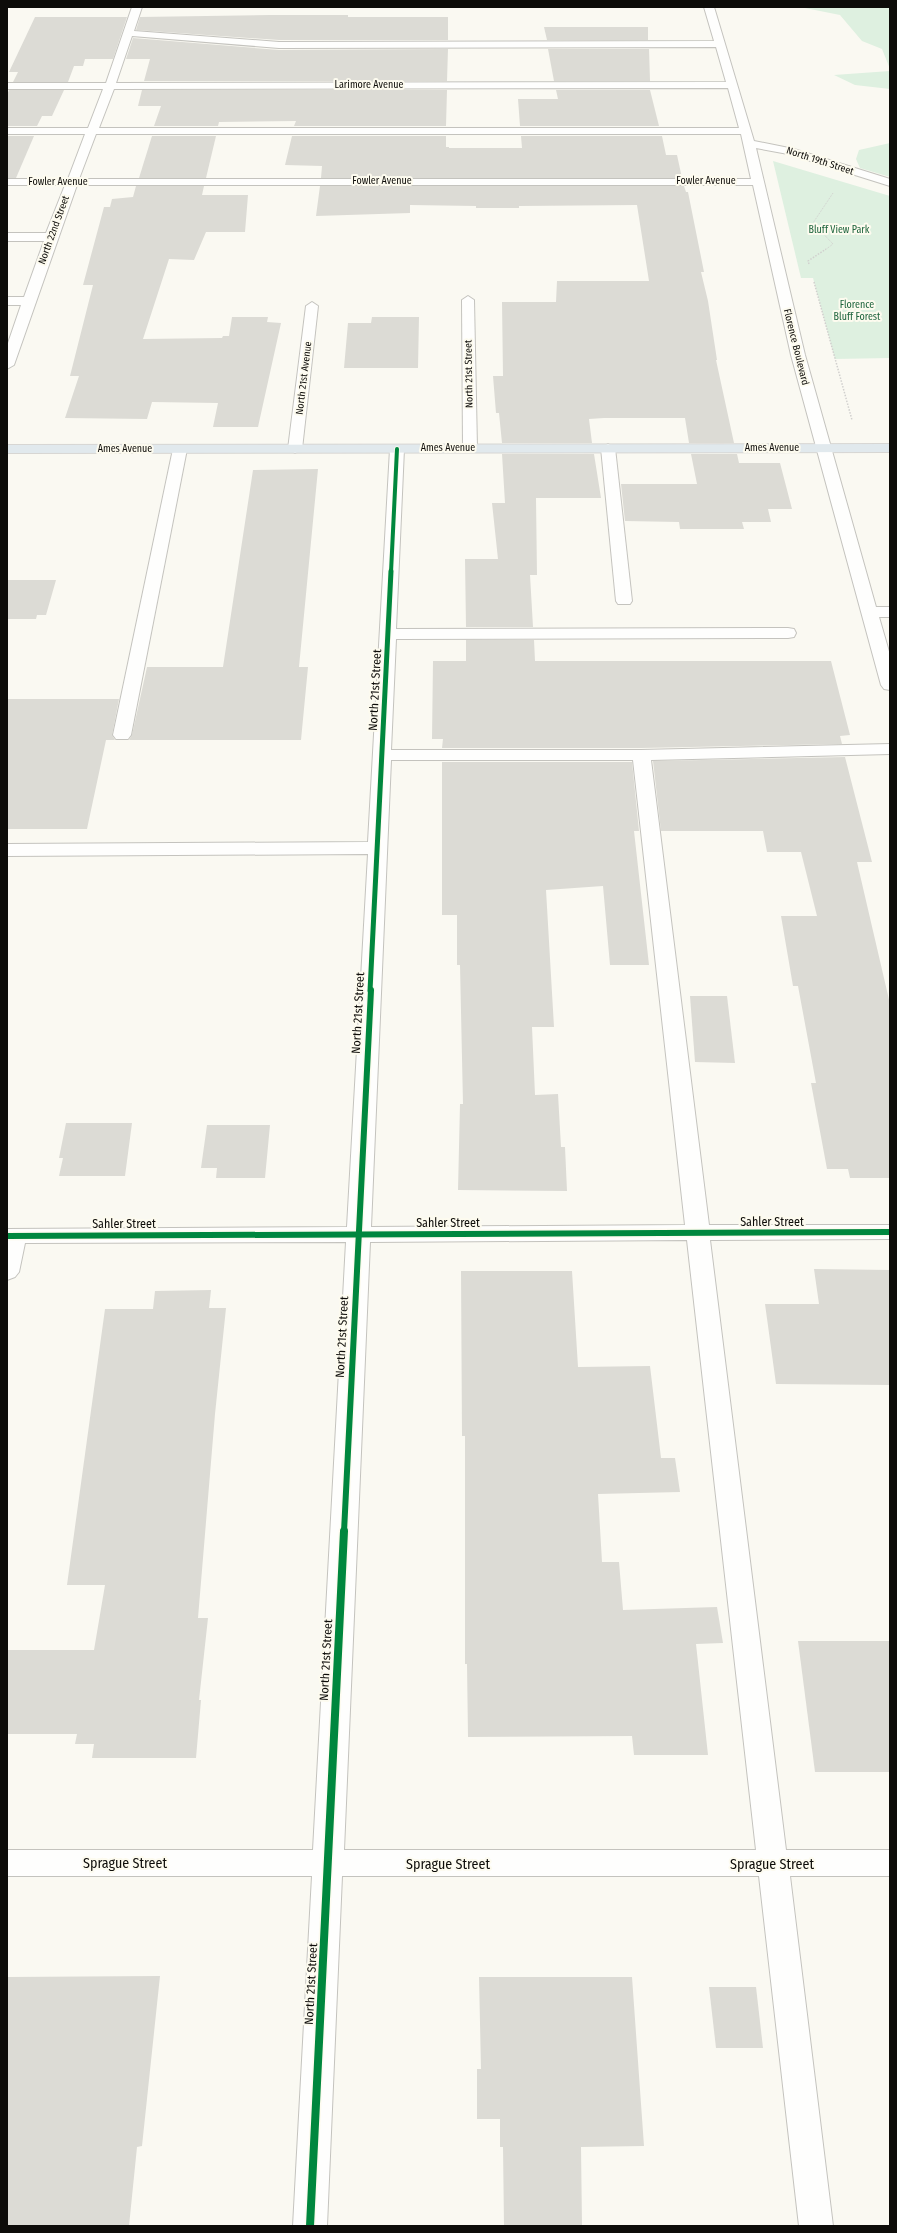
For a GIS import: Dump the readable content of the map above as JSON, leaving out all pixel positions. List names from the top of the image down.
{
  "streets": {
    "main road": ["Ames Avenue"],
    "street": [
      "Larimore Avenue",
      "North 19th Street",
      "Fowler Avenue",
      "North 22nd Street",
      "Florence Boulevard",
      "North 21st Street",
      "North 21st Avenue",
      "Sahler Street",
      "Sprague Street"
    ]
  },
  "crossings": [
    ["Larimore Avenue", "North 22nd Street"],
    ["Larimore Avenue", "Florence Boulevard"],
    ["North 19th Street", "Florence Boulevard"],
    ["Fowler Avenue", "North 22nd Street"],
    ["Fowler Avenue", "Florence Boulevard"],
    ["Florence Boulevard", "Ames Avenue"],
    ["North 21st Street", "Ames Avenue"],
    ["North 21st Street", "Sahler Street"],
    ["North 21st Street", "Sprague Street"],
    ["North 21st Avenue", "Ames Avenue"]
  ],
  "parks": ["Bluff View Park", "Florence Bluff Forest"]
}
